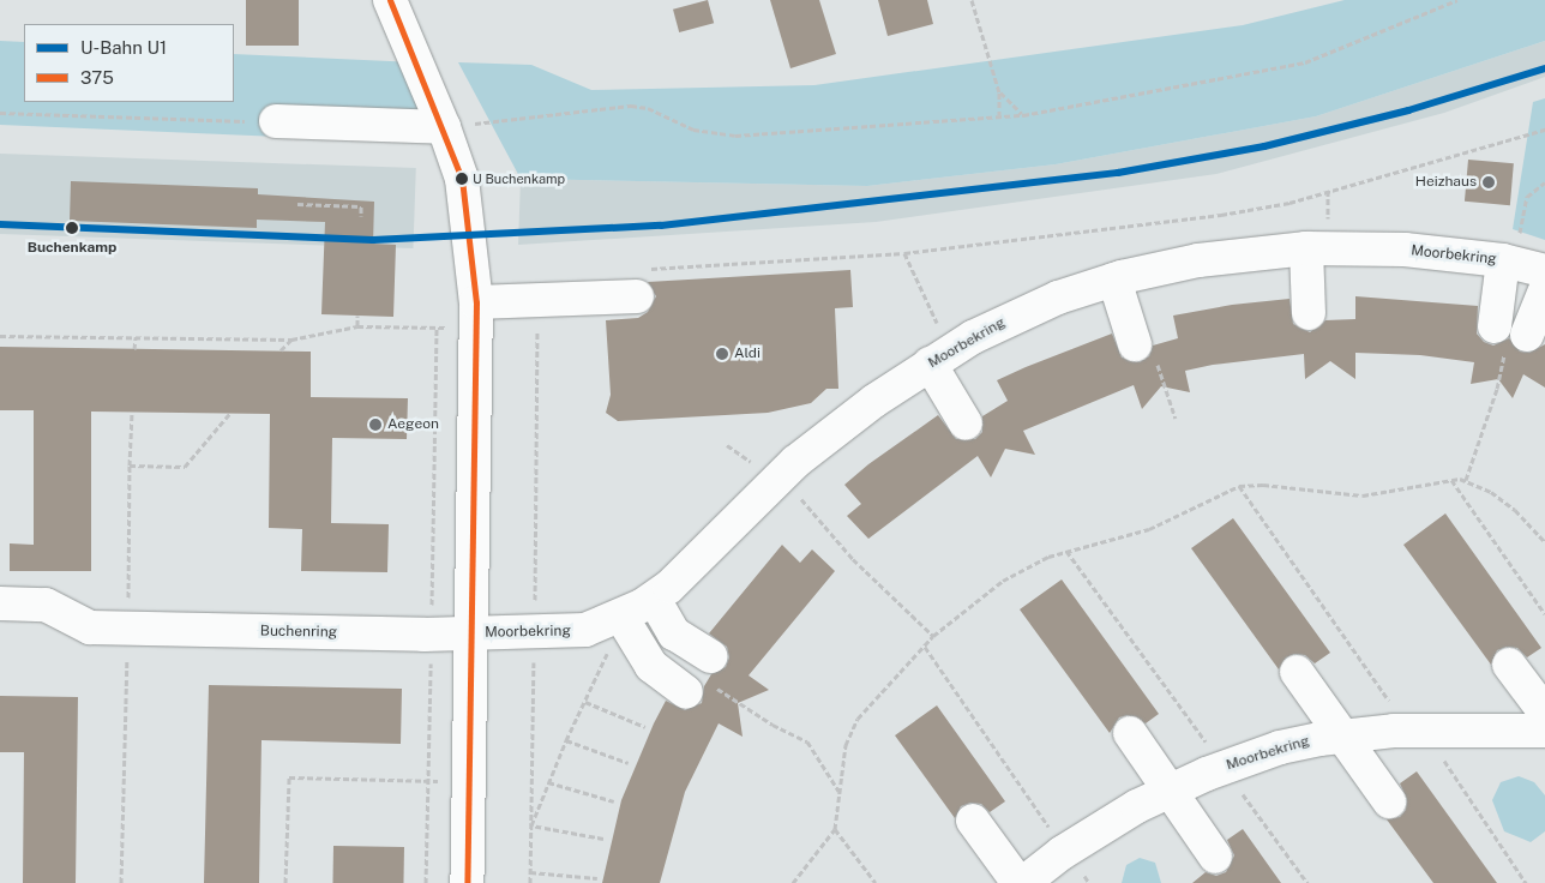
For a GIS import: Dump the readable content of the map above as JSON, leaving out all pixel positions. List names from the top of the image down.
{
  "streets": {
    "street": ["Moorbekring", "Buchenring"]
  },
  "crossings": [
    ["Moorbekring", "Buchenring"]
  ],
  "places": [
    "U Buchenkamp",
    "Heizhaus",
    "Buchenkamp",
    "Aldi",
    "Aegeon"
  ],
  "lines": ["transit line 375", "metro line U1"],
  "legend": ["U-Bahn U1", "375"]
}
